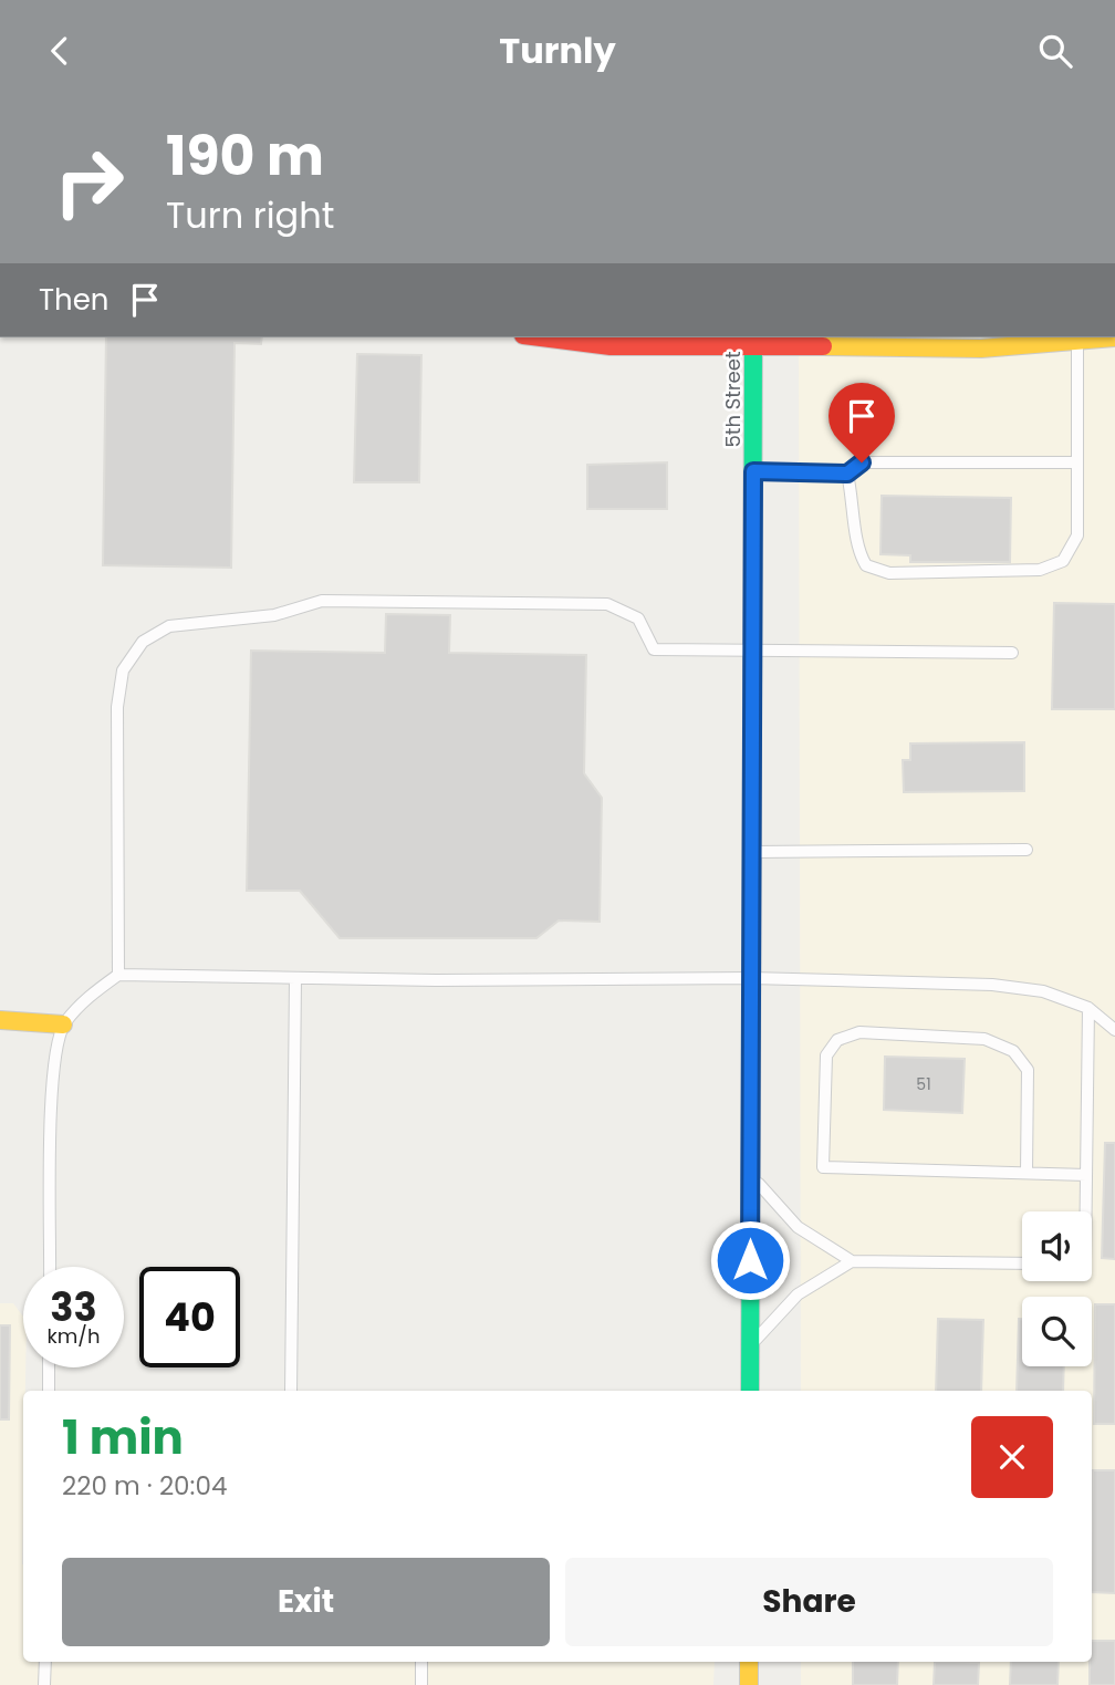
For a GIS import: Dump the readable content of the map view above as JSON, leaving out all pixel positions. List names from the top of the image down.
{
  "streets": {
    "street": ["5th Street"]
  },
  "house_numbers": ["51"],
  "page": {
    "header": "Turnly",
    "turn": ["190 m", "Turn right"],
    "then": "Then",
    "speed": "33 km/h",
    "limit": "40",
    "heading": ["1 min", "220 m · 20:04"],
    "buttons": ["Exit", "Share"]
  }
}
